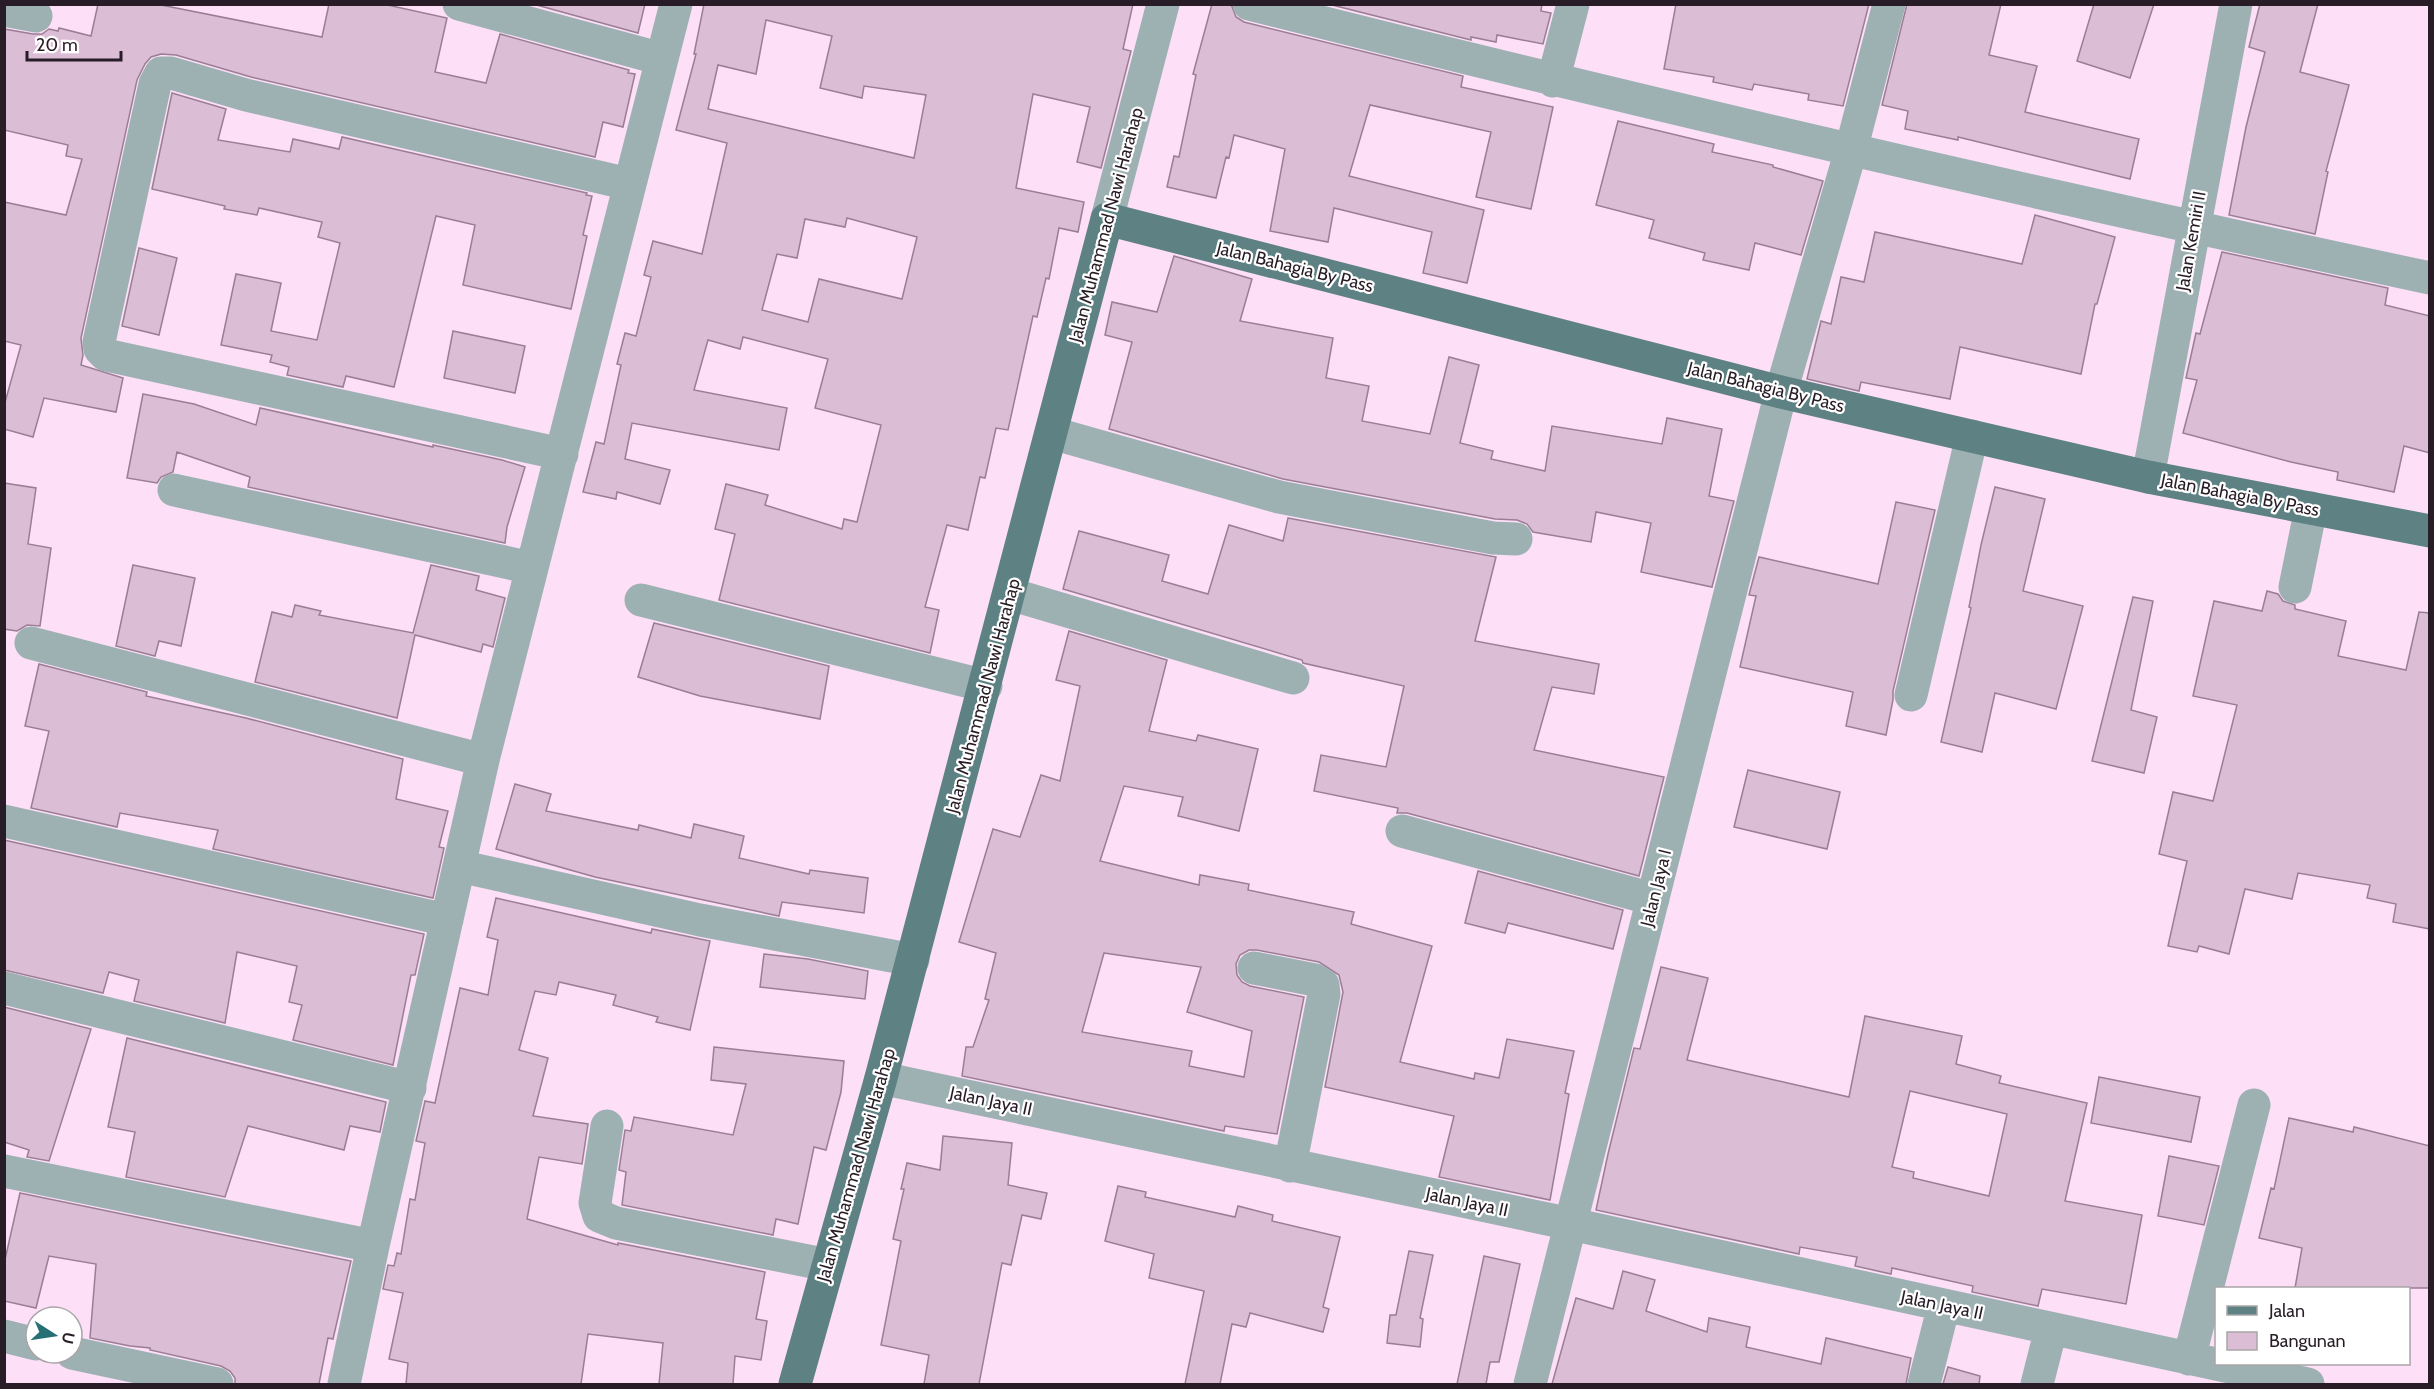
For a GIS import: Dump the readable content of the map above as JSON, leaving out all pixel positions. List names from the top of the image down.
{
  "streets": {
    "main road": ["Jalan Muhammad Nawi Harahap", "Jalan Bahagia By Pass"],
    "street": ["Jalan Kemiri II", "Jalan Jaya I", "Jalan Jaya II"]
  },
  "crossings": [
    ["Jalan Muhammad Nawi Harahap", "Jalan Bahagia By Pass"],
    ["Jalan Muhammad Nawi Harahap", "Jalan Jaya II"],
    ["Jalan Kemiri II", "Jalan Bahagia By Pass"],
    ["Jalan Bahagia By Pass", "Jalan Jaya I"],
    ["Jalan Jaya I", "Jalan Jaya II"]
  ],
  "legend": ["Jalan", "Bangunan"],
  "scale_bar": "20 m",
  "north": "right"
}
